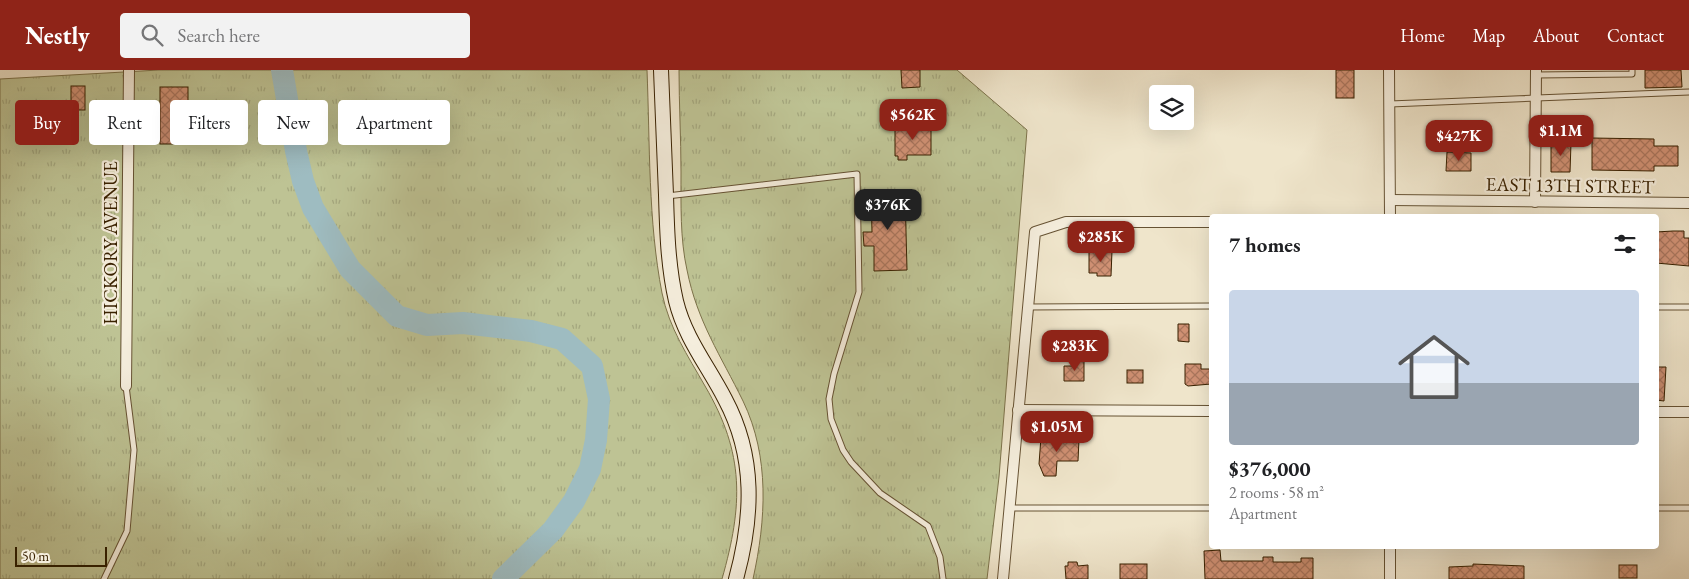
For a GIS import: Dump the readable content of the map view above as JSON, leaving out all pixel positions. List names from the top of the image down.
{
  "streets": {
    "street": ["EAST 13TH STREET", "HICKORY AVENUE"]
  },
  "scale_bar": "50 m",
  "page": {
    "header": "Nestly",
    "search": "Search here",
    "nav": [
      "Home",
      "Map",
      "About",
      "Contact"
    ],
    "price": [
      "$562K",
      "$1.1M",
      "$427K",
      "$376K",
      "$285K",
      "$283K",
      "$1.05M"
    ],
    "chip": [
      "Buy",
      "Rent",
      "Filters",
      "New",
      "Apartment"
    ],
    "heading": "7 homes",
    "list": [
      {
        "name": "$376,000",
        "note": "2 rooms · 58 m² · Apartment"
      }
    ],
    "scale": "50 m"
  }
}
